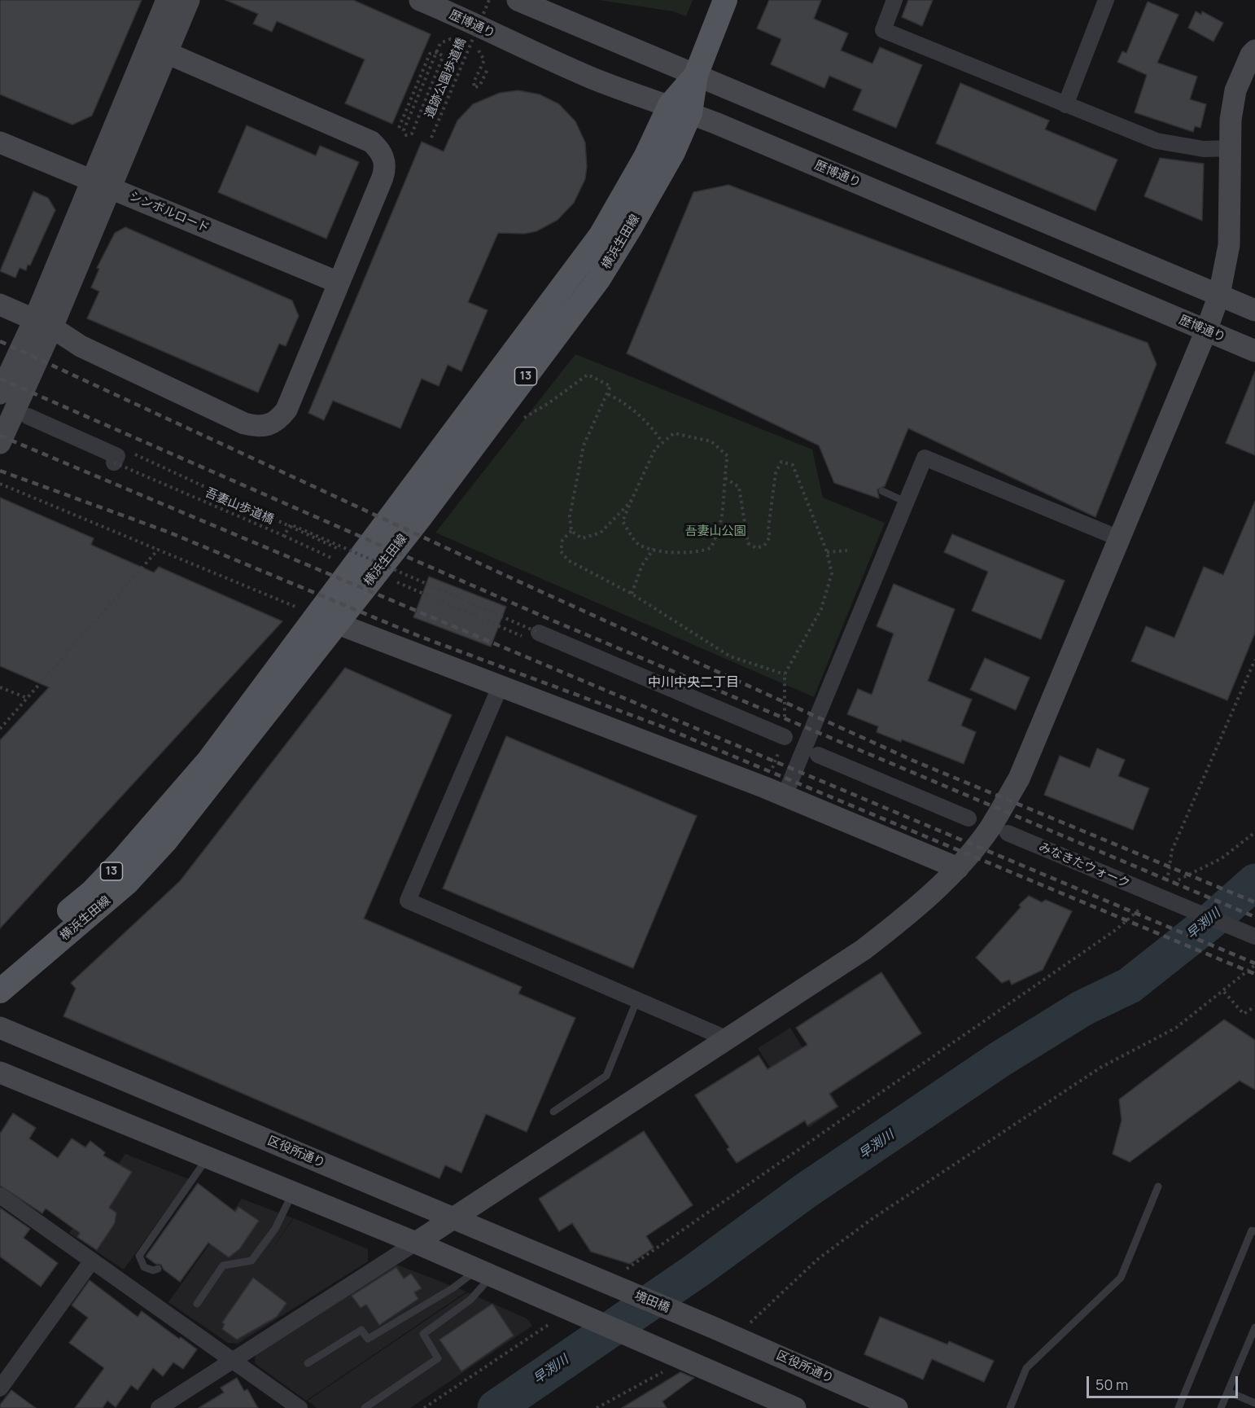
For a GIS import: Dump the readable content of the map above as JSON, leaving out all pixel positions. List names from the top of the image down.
{
  "streets": {
    "main road": ["横浜生田線", "13"],
    "street": [
      "歴博通り",
      "シンボルロード",
      "みなきたウォーク",
      "区役所通り",
      "境田橋"
    ],
    "path": ["遺跡公園歩道橋", "吾妻山歩道橋"]
  },
  "crossings": [
    ["歴博通り", "横浜生田線"],
    ["区役所通り", "境田橋"]
  ],
  "districts": ["中川中央二丁目"],
  "water": ["早渕川"],
  "parks": ["吾妻山公園"],
  "scale_bar": "50 m"
}
